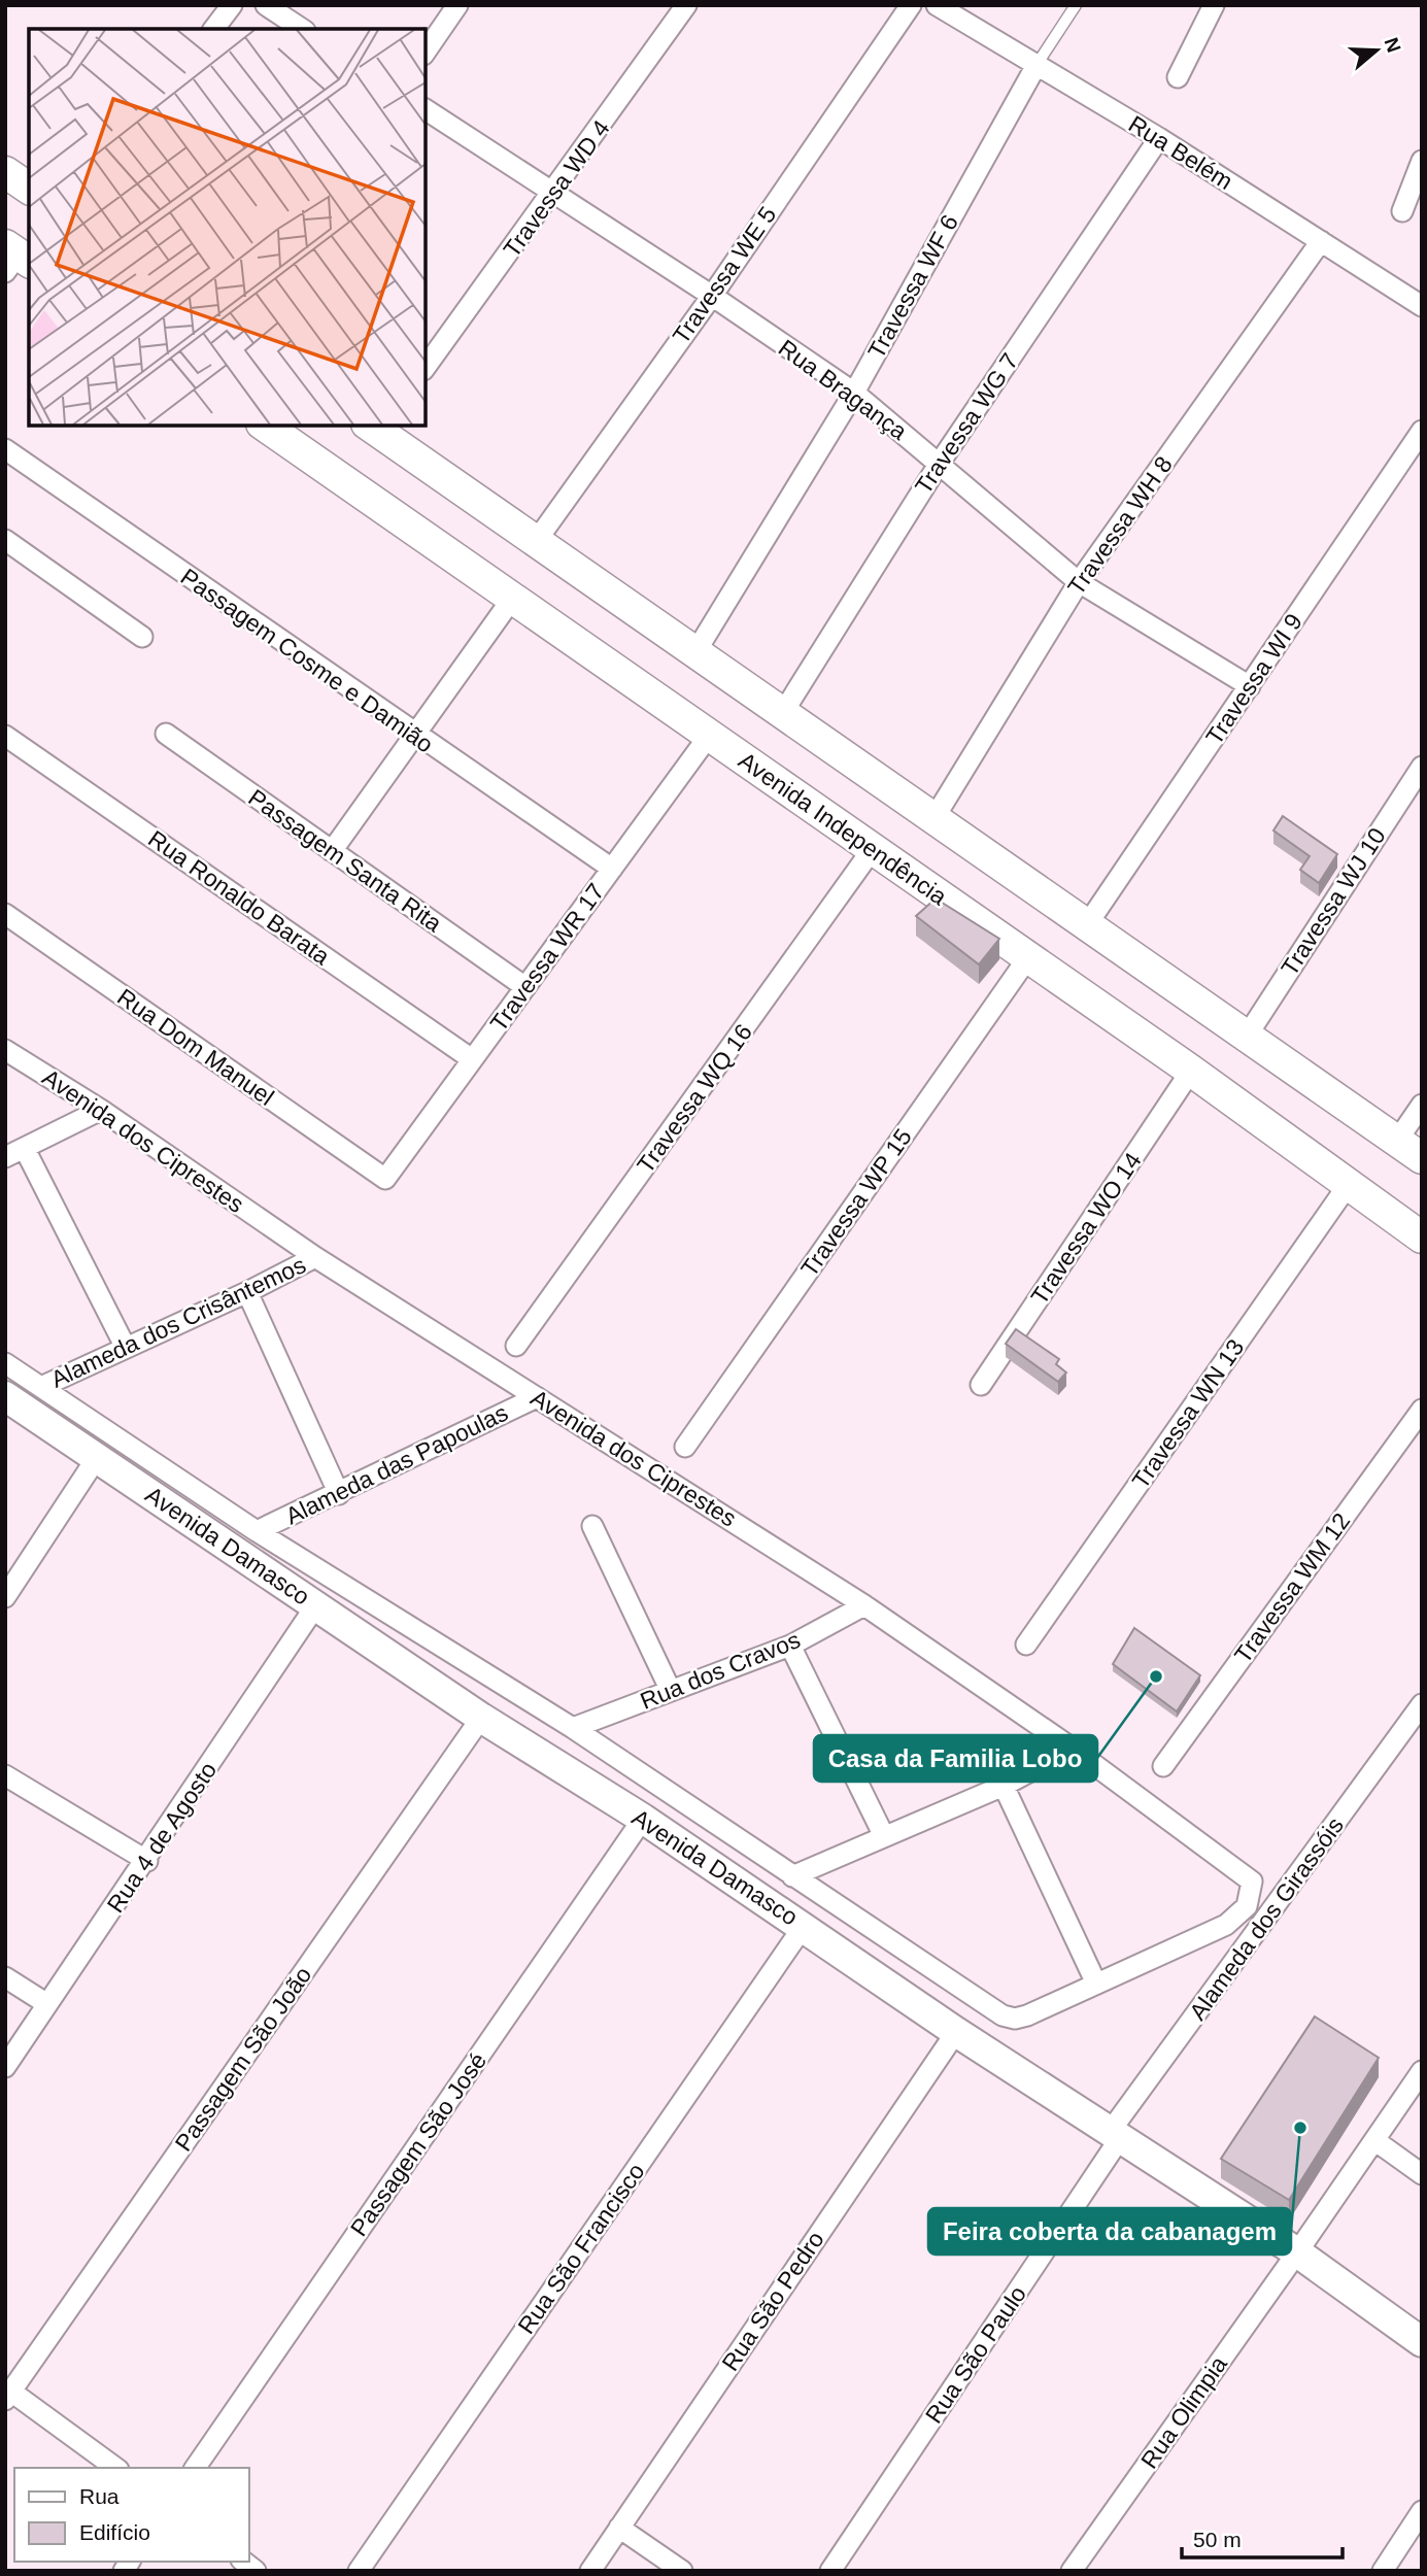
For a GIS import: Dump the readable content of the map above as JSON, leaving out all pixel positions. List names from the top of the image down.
{
  "streets": {
    "main road": ["Avenida Independência"],
    "street": [
      "Rua Belém",
      "Travessa WD 4",
      "Travessa WE 5",
      "Travessa WF 6",
      "Rua Bragança",
      "Travessa WG 7",
      "Travessa WH 8",
      "Passagem Cosme e Damião",
      "Travessa WI 9",
      "Passagem Santa Rita",
      "Rua Ronaldo Barata",
      "Travessa WJ 10",
      "Travessa WR 17",
      "Rua Dom Manuel",
      "Travessa WQ 16",
      "Avenida dos Ciprestes",
      "Travessa WP 15",
      "Travessa WO 14",
      "Alameda dos Crisântemos",
      "Travessa WN 13",
      "Alameda das Papoulas",
      "Avenida Damasco",
      "Travessa WM 12",
      "Rua dos Cravos",
      "Rua 4 de Agosto",
      "Alameda dos Girassóis",
      "Passagem São João",
      "Passagem São José",
      "Rua São Francisco",
      "Rua São Pedro",
      "Rua São Paulo",
      "Rua Olimpia"
    ]
  },
  "crossings": [
    ["Rua Belém", "Travessa WF 6"],
    ["Rua Belém", "Travessa WG 7"],
    ["Rua Belém", "Travessa WH 8"],
    ["Travessa WD 4", "Rua Bragança"],
    ["Travessa WE 5", "Rua Bragança"],
    ["Travessa WF 6", "Rua Bragança"],
    ["Rua Bragança", "Travessa WG 7"],
    ["Rua Bragança", "Travessa WH 8"],
    ["Rua Bragança", "Travessa WI 9"],
    ["Passagem Cosme e Damião", "Travessa WR 17"],
    ["Avenida Independência", "Travessa WR 17"],
    ["Avenida Independência", "Travessa WQ 16"],
    ["Avenida Independência", "Travessa WP 15"],
    ["Avenida Independência", "Travessa WO 14"],
    ["Avenida Independência", "Travessa WN 13"],
    ["Passagem Santa Rita", "Travessa WR 17"],
    ["Rua Ronaldo Barata", "Travessa WR 17"],
    ["Travessa WR 17", "Rua Dom Manuel"],
    ["Avenida dos Ciprestes", "Alameda dos Crisântemos"],
    ["Avenida dos Ciprestes", "Alameda das Papoulas"],
    ["Avenida dos Ciprestes", "Avenida Damasco"],
    ["Avenida dos Ciprestes", "Rua dos Cravos"],
    ["Alameda dos Crisântemos", "Avenida Damasco"],
    ["Alameda das Papoulas", "Avenida Damasco"],
    ["Avenida Damasco", "Rua dos Cravos"],
    ["Avenida Damasco", "Rua 4 de Agosto"],
    ["Avenida Damasco", "Alameda dos Girassóis"],
    ["Avenida Damasco", "Passagem São João"],
    ["Avenida Damasco", "Passagem São José"],
    ["Avenida Damasco", "Rua São Francisco"],
    ["Avenida Damasco", "Rua São Pedro"],
    ["Avenida Damasco", "Rua São Paulo"],
    ["Avenida Damasco", "Rua Olimpia"],
    ["Alameda dos Girassóis", "Rua São Paulo"]
  ],
  "places": ["Casa da Familia Lobo", "Feira coberta da cabanagem"],
  "legend": ["Rua", "Edifício"],
  "scale_bar": "50 m",
  "north": "right"
}
